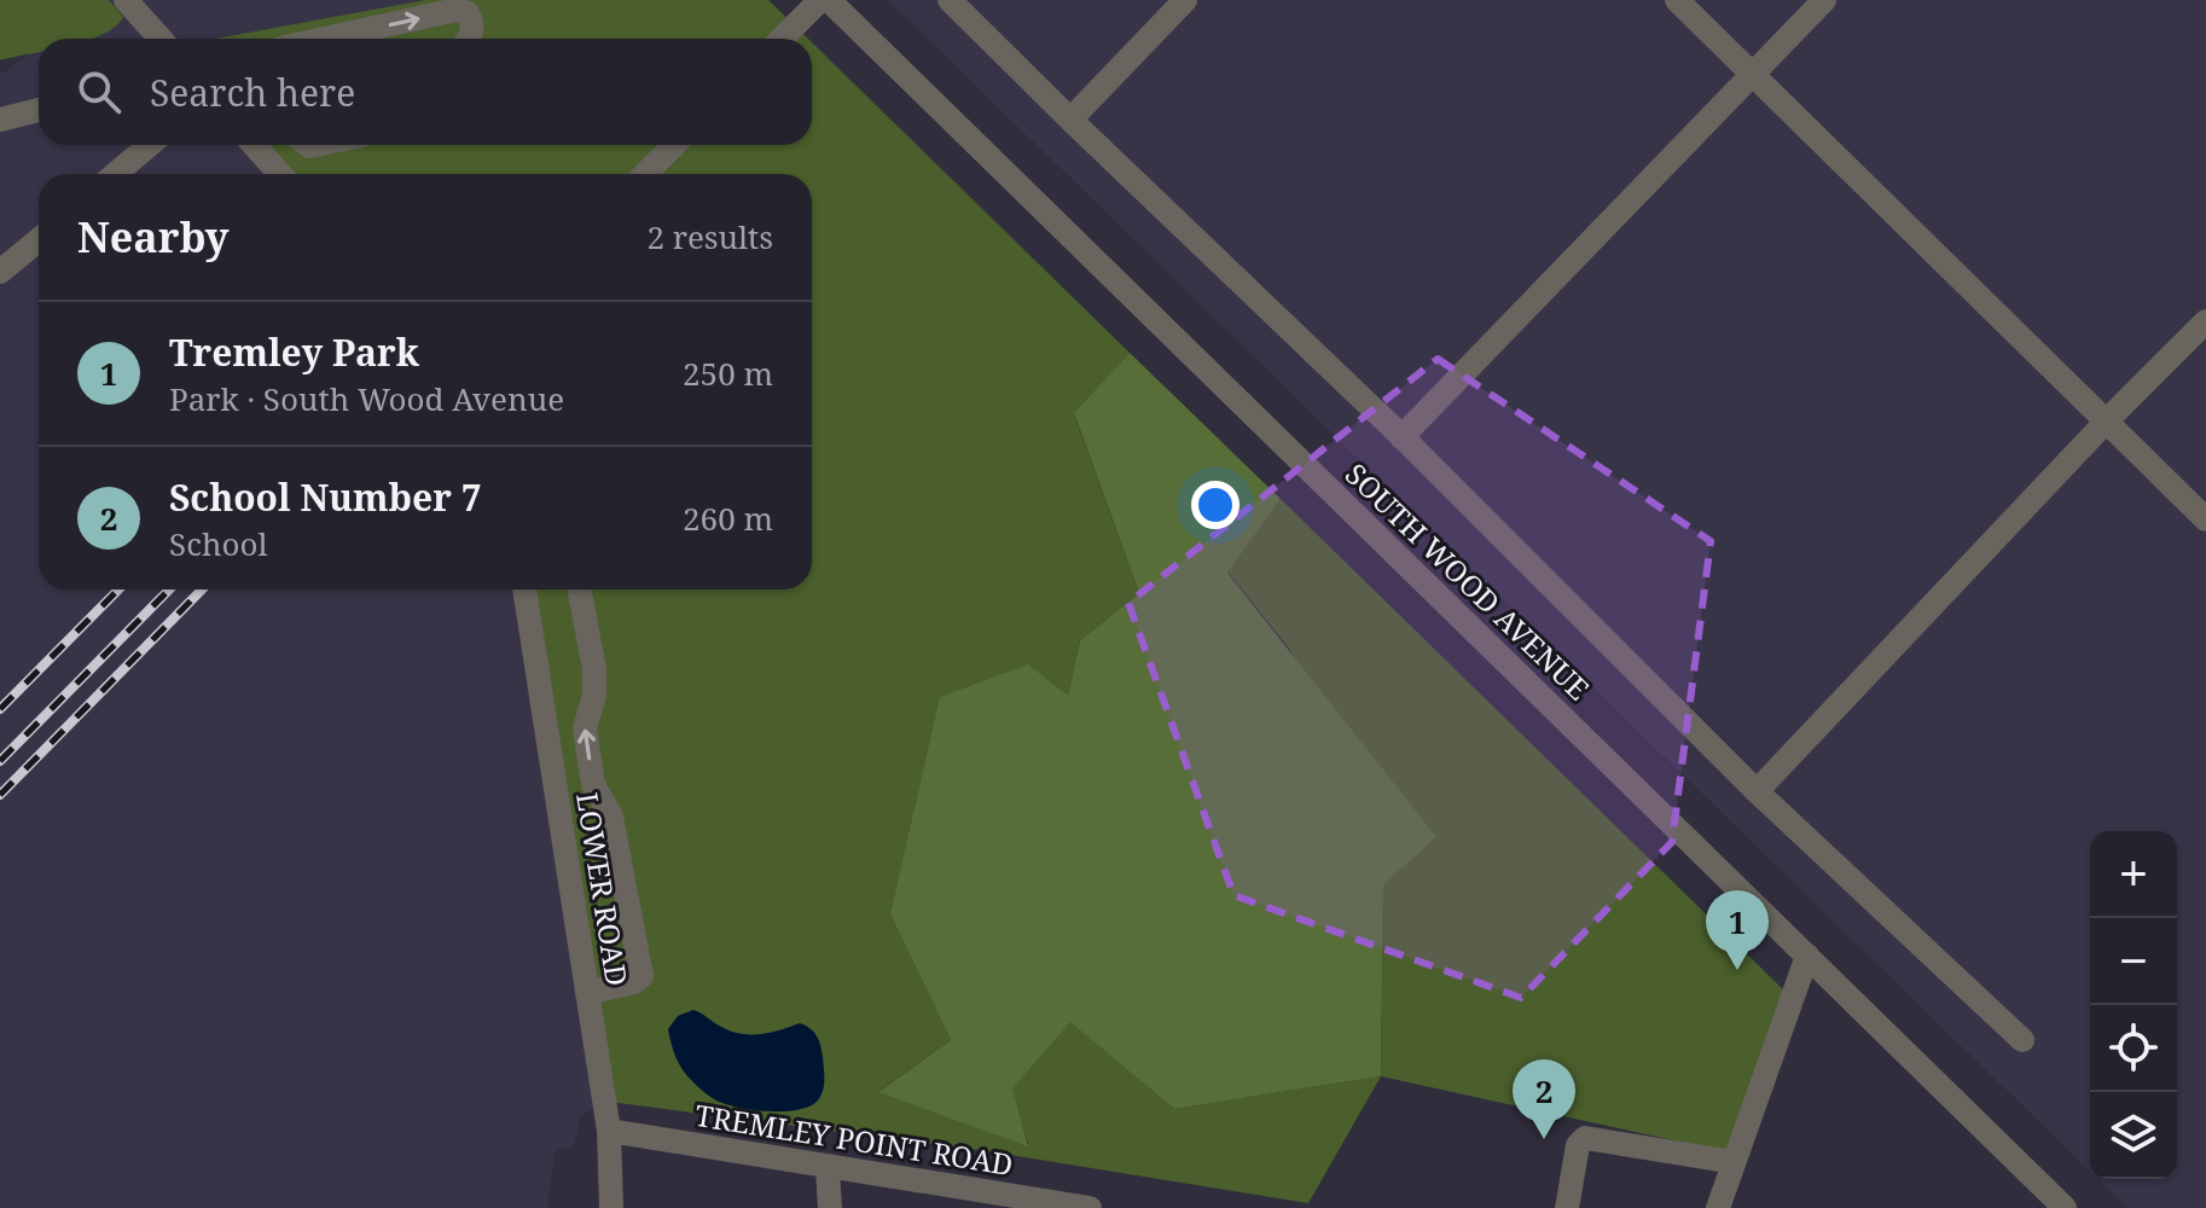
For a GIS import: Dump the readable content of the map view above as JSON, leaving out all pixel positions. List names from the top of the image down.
{
  "streets": {
    "street": ["SOUTH WOOD AVENUE", "LOWER ROAD", "TREMLEY POINT ROAD"]
  },
  "crossings": [
    ["LOWER ROAD", "TREMLEY POINT ROAD"]
  ],
  "page": {
    "search": "Search here",
    "heading": ["Nearby", "2 results"],
    "list": [
      {
        "mark": "1",
        "name": "Tremley Park",
        "note": "Park · South Wood Avenue",
        "value": "250 m"
      },
      {
        "mark": "2",
        "name": "School Number 7",
        "note": "School",
        "value": "260 m"
      }
    ],
    "map_buttons": ["+", "−"],
    "pins": ["1", "2"]
  }
}
